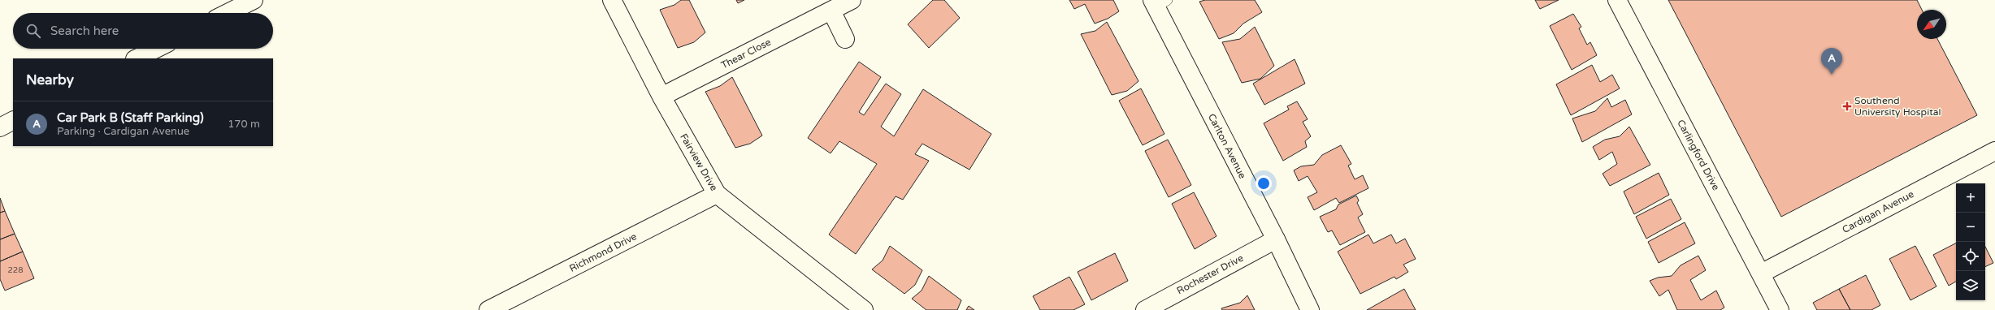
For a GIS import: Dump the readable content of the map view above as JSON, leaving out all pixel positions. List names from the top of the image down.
{
  "streets": {
    "street": [
      "Thear Close",
      "Carlton Avenue",
      "Carlingford Drive",
      "Fairview Drive",
      "Cardigan Avenue",
      "Richmond Drive",
      "Rochester Drive"
    ]
  },
  "crossings": [
    ["Thear Close", "Fairview Drive"],
    ["Carlton Avenue", "Rochester Drive"],
    ["Carlingford Drive", "Cardigan Avenue"],
    ["Fairview Drive", "Richmond Drive"]
  ],
  "places": {
    "health": ["Southend University Hospital"]
  },
  "house_numbers": ["228"],
  "north": "bottom left",
  "page": {
    "search": "Search here",
    "pins": "A",
    "heading": "Nearby",
    "list": [
      {
        "mark": "A",
        "name": "Car Park B (Staff Parking)",
        "note": "Parking · Cardigan Avenue",
        "value": "170 m"
      }
    ],
    "map_buttons": ["+", "−"]
  }
}
